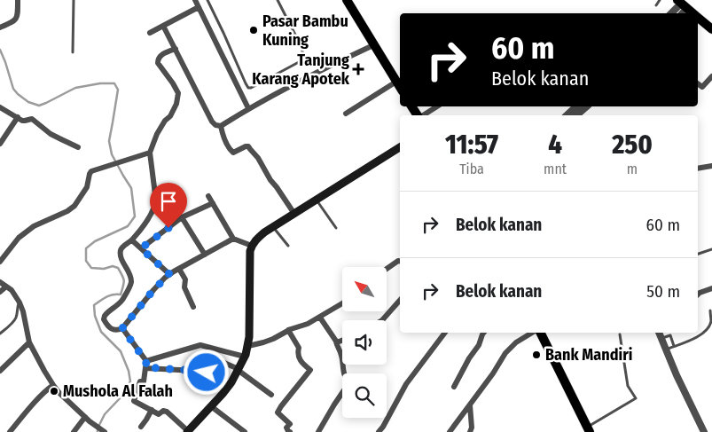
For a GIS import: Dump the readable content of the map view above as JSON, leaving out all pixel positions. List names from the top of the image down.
{
  "places": {
    "other": ["Pasar Bambu Kuning", "Bank Mandiri", "Mushola Al Falah"],
    "health": ["Tanjung Karang Apotek"]
  },
  "north": "top left",
  "page": {
    "turn": ["60 m", "Belok kanan"],
    "eta": [
      "11:57",
      "Tiba",
      "4",
      "mnt",
      "250",
      "m"
    ],
    "list": [
      {
        "name": "Belok kanan",
        "value": "60 m"
      },
      {
        "name": "Belok kanan",
        "value": "50 m"
      }
    ]
  }
}
